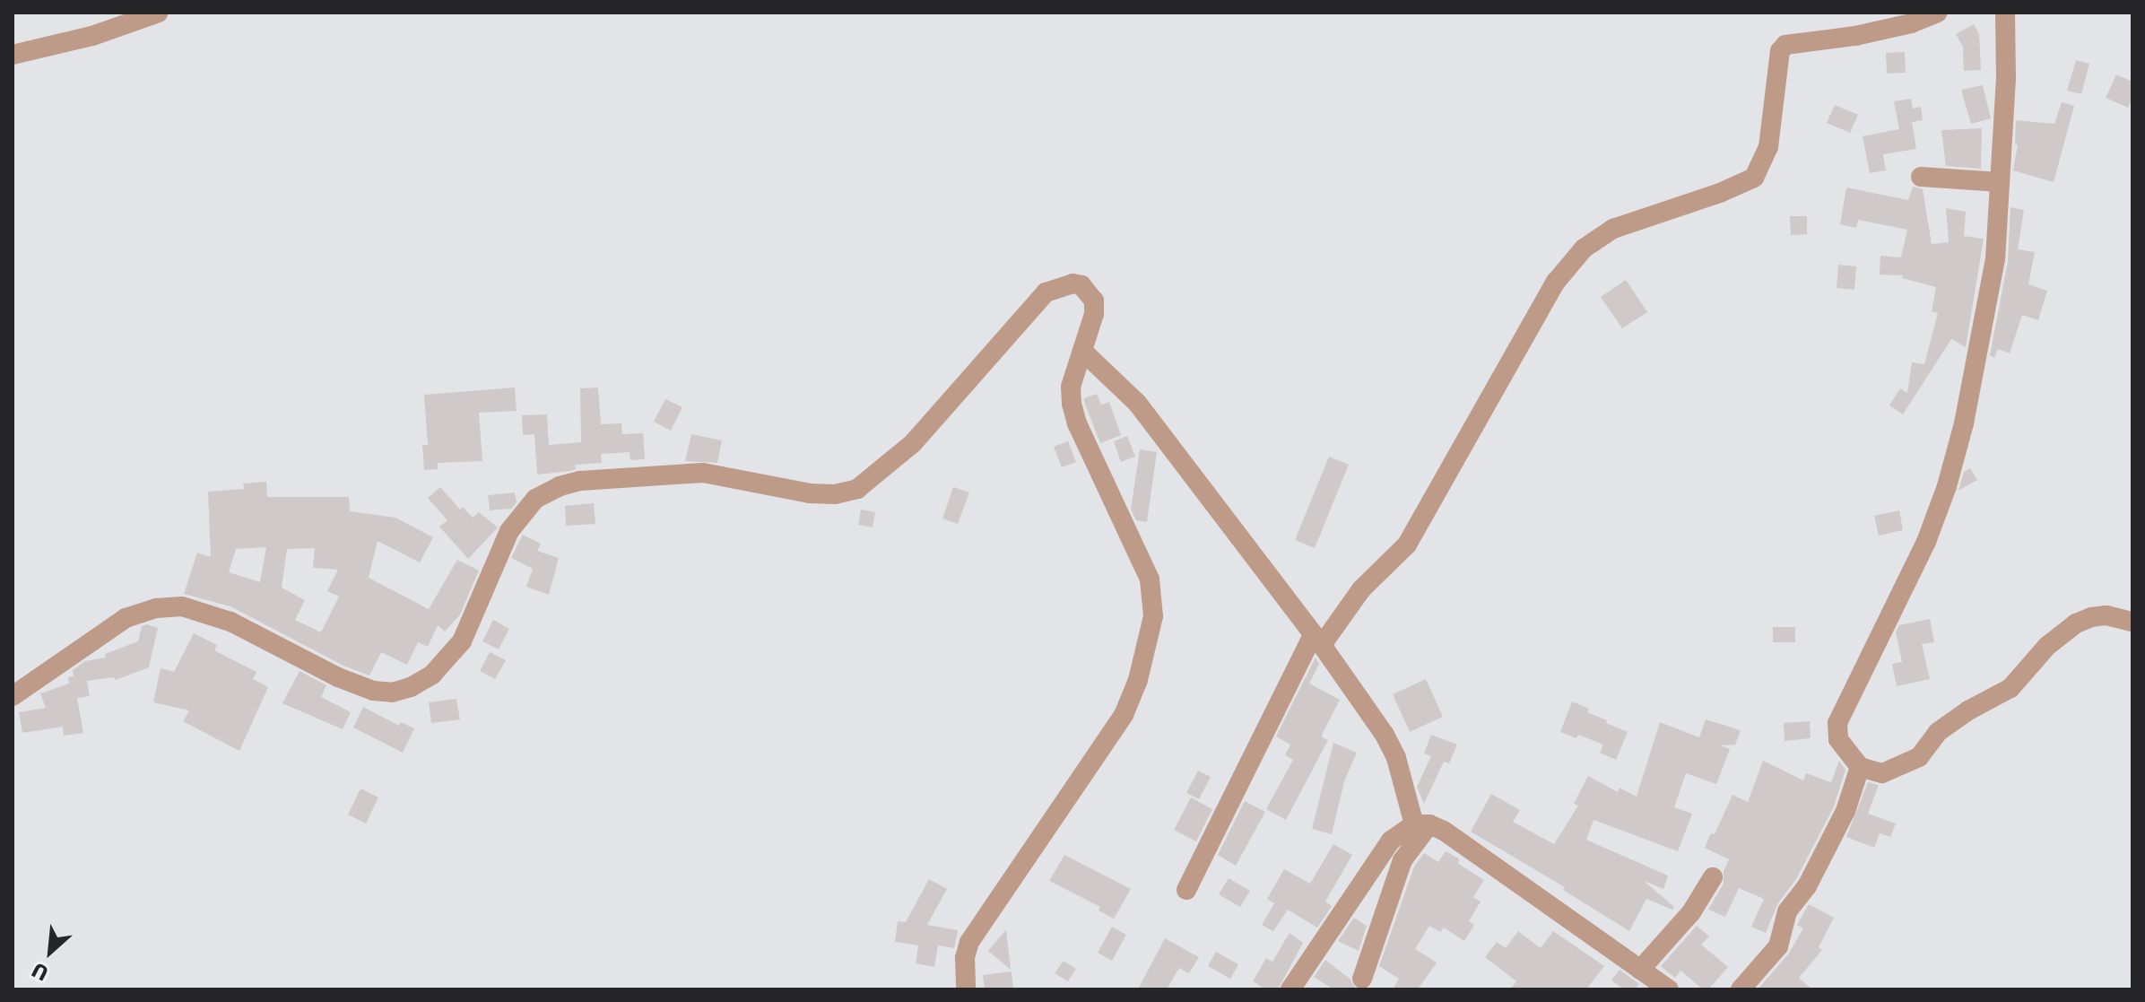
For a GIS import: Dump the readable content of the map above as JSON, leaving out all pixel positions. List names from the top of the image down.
{
  "north": "bottom left"
}
